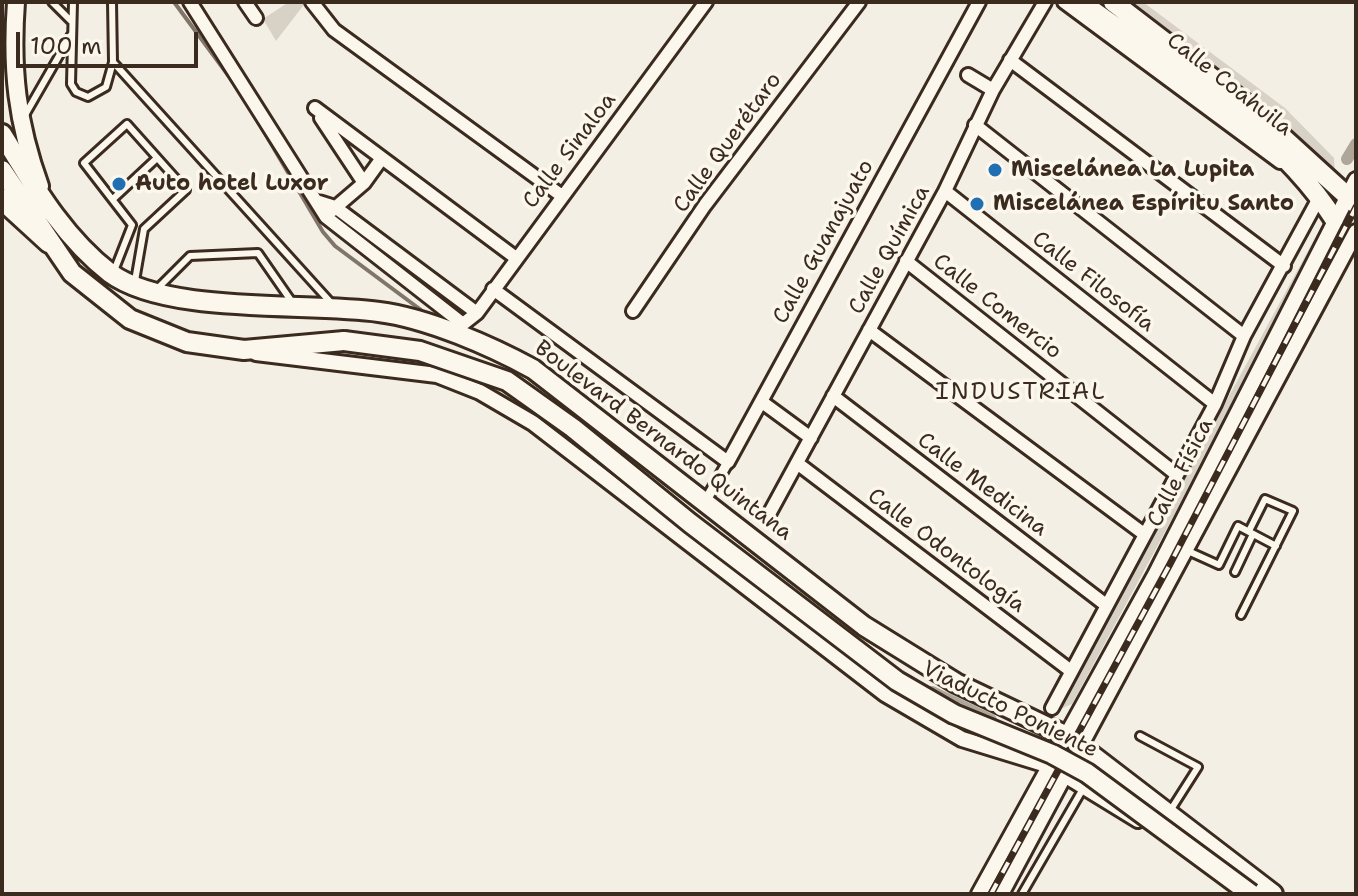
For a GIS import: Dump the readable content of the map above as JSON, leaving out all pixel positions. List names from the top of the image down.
{
  "streets": {
    "main road": ["Calle Coahuila", "Boulevard Bernardo Quintana", "Viaducto Poniente"],
    "street": [
      "Calle Querétaro",
      "Calle Sinaloa",
      "Calle Guanajuato",
      "Calle Química",
      "Calle Filosofía",
      "Calle Comercio",
      "Calle Física",
      "Calle Medicina",
      "Calle Odontología"
    ]
  },
  "crossings": [
    ["Calle Coahuila", "Calle Física"],
    ["Calle Guanajuato", "Boulevard Bernardo Quintana"],
    ["Calle Química", "Calle Filosofía"],
    ["Calle Química", "Calle Comercio"],
    ["Calle Química", "Calle Medicina"],
    ["Calle Química", "Calle Odontología"],
    ["Calle Filosofía", "Calle Física"],
    ["Calle Comercio", "Calle Física"],
    ["Boulevard Bernardo Quintana", "Calle Física"],
    ["Calle Física", "Calle Medicina"],
    ["Calle Física", "Calle Odontología"]
  ],
  "districts": ["INDUSTRIAL"],
  "places": ["Miscelánea La Lupita", "Auto hotel Luxor", "Miscelánea Espíritu Santo"],
  "scale_bar": "100 m"
}
